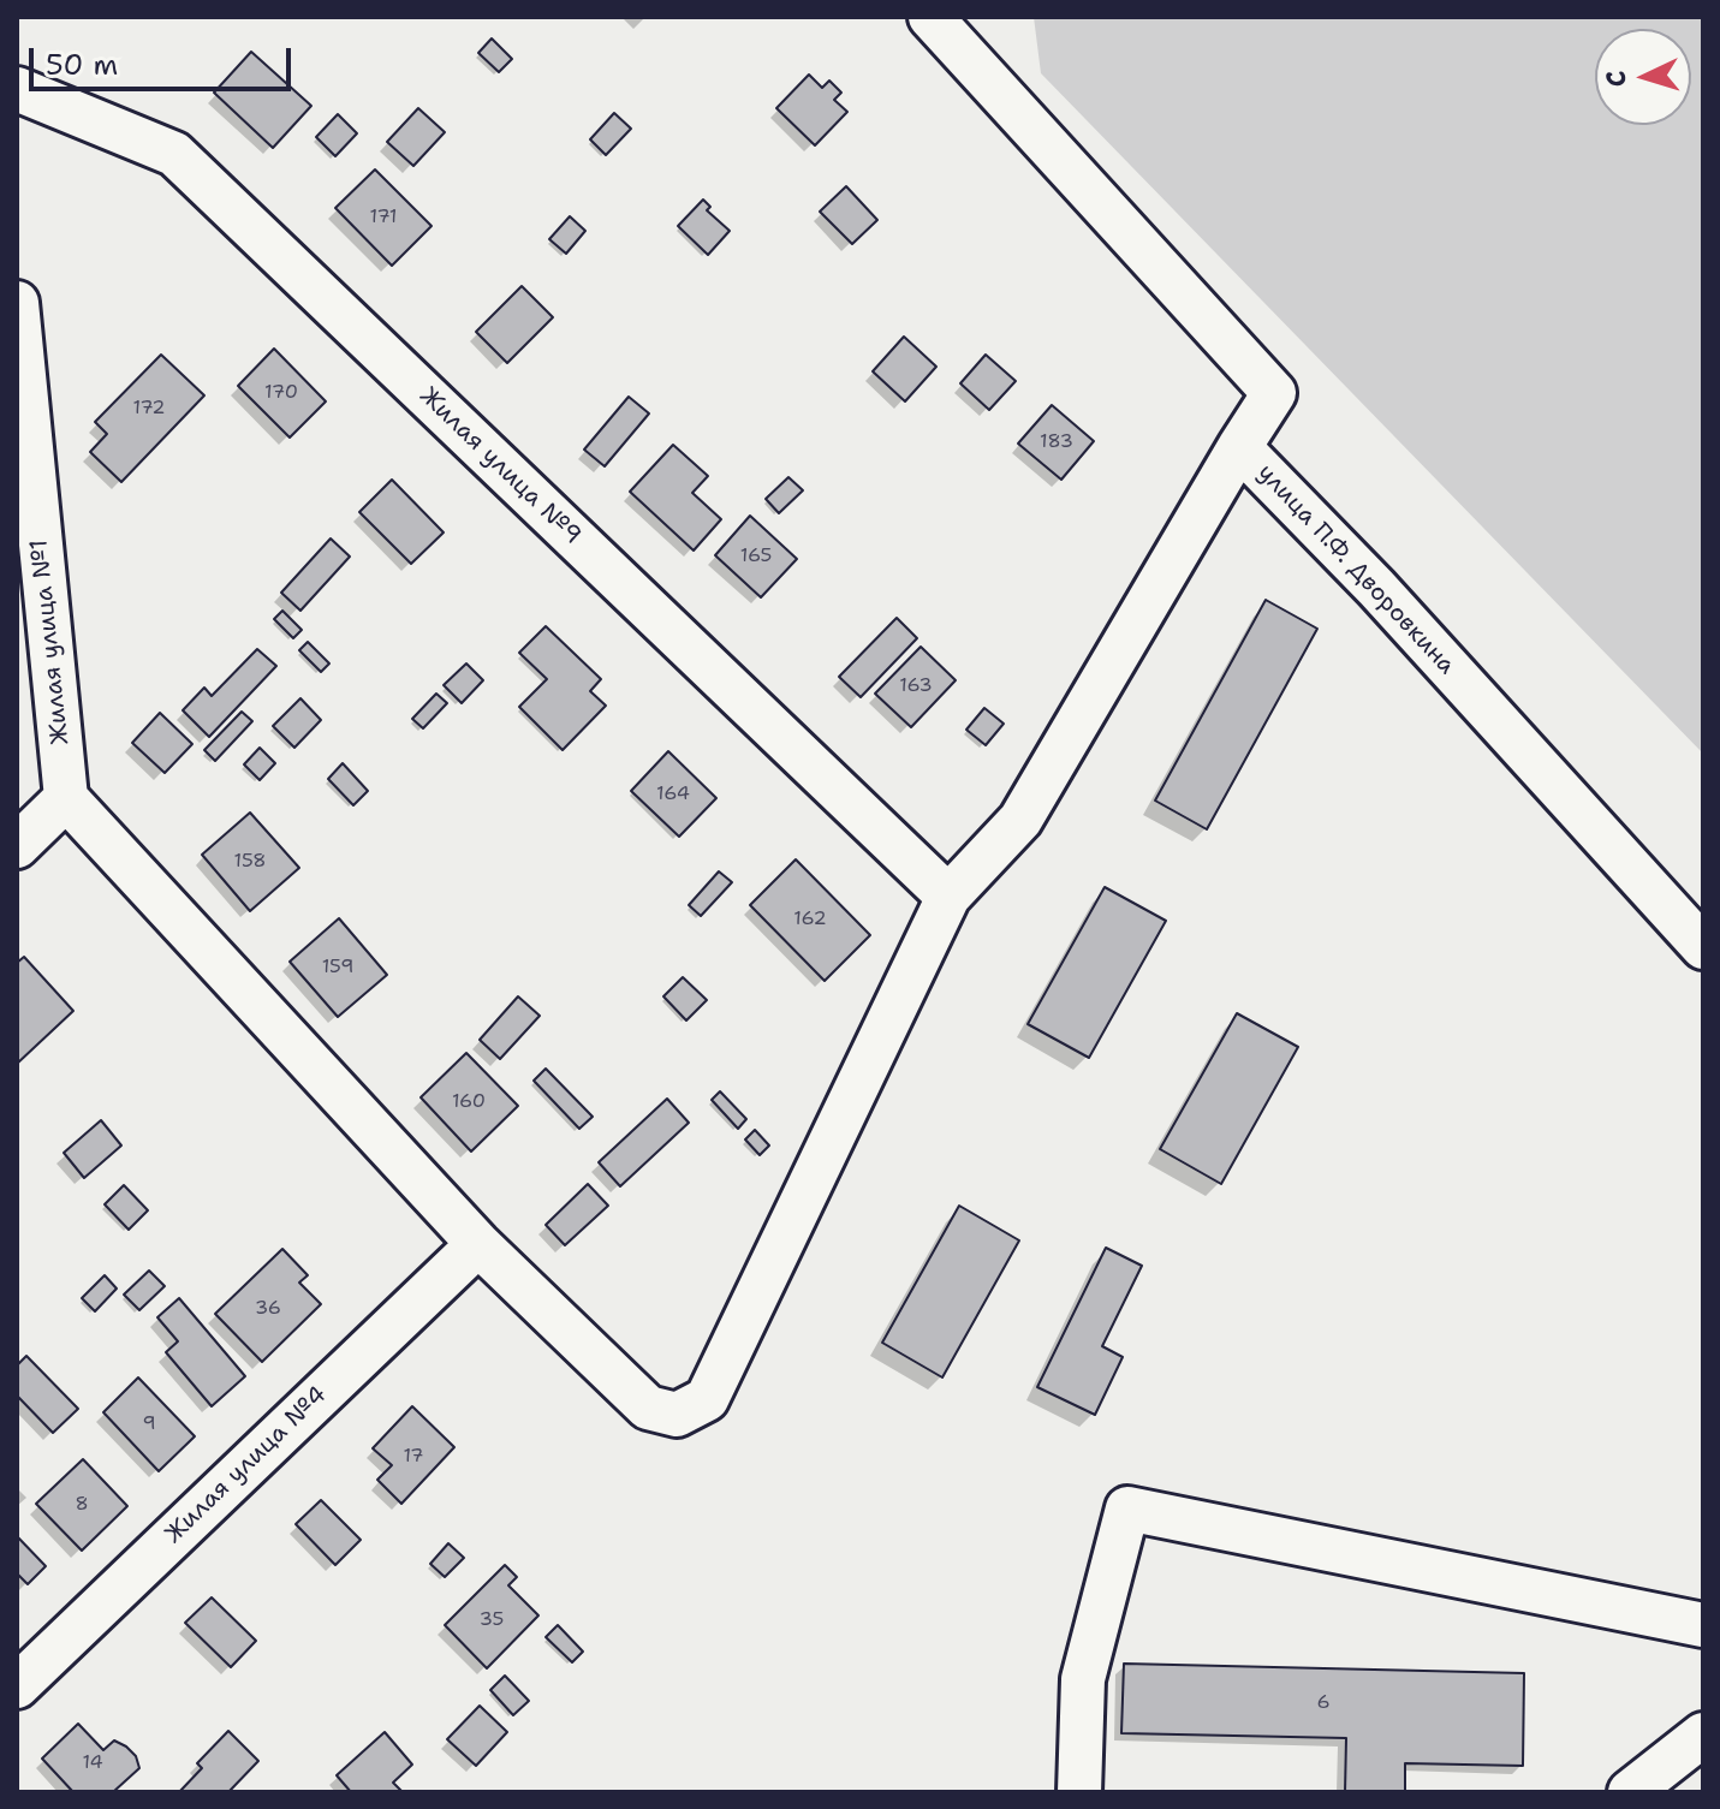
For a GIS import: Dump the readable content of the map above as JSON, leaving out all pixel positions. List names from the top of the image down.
{
  "streets": {
    "street": [
      "Жилая улица №9",
      "улица П.Ф. Дворовкина",
      "Жилая улица №1",
      "Жилая улица №4"
    ]
  },
  "house_numbers": [
    "171",
    "170",
    "172",
    "183",
    "165",
    "163",
    "164",
    "158",
    "162",
    "159",
    "160",
    "36",
    "9",
    "17",
    "8",
    "35",
    "6",
    "14"
  ],
  "scale_bar": "50 m",
  "north": "left"
}
